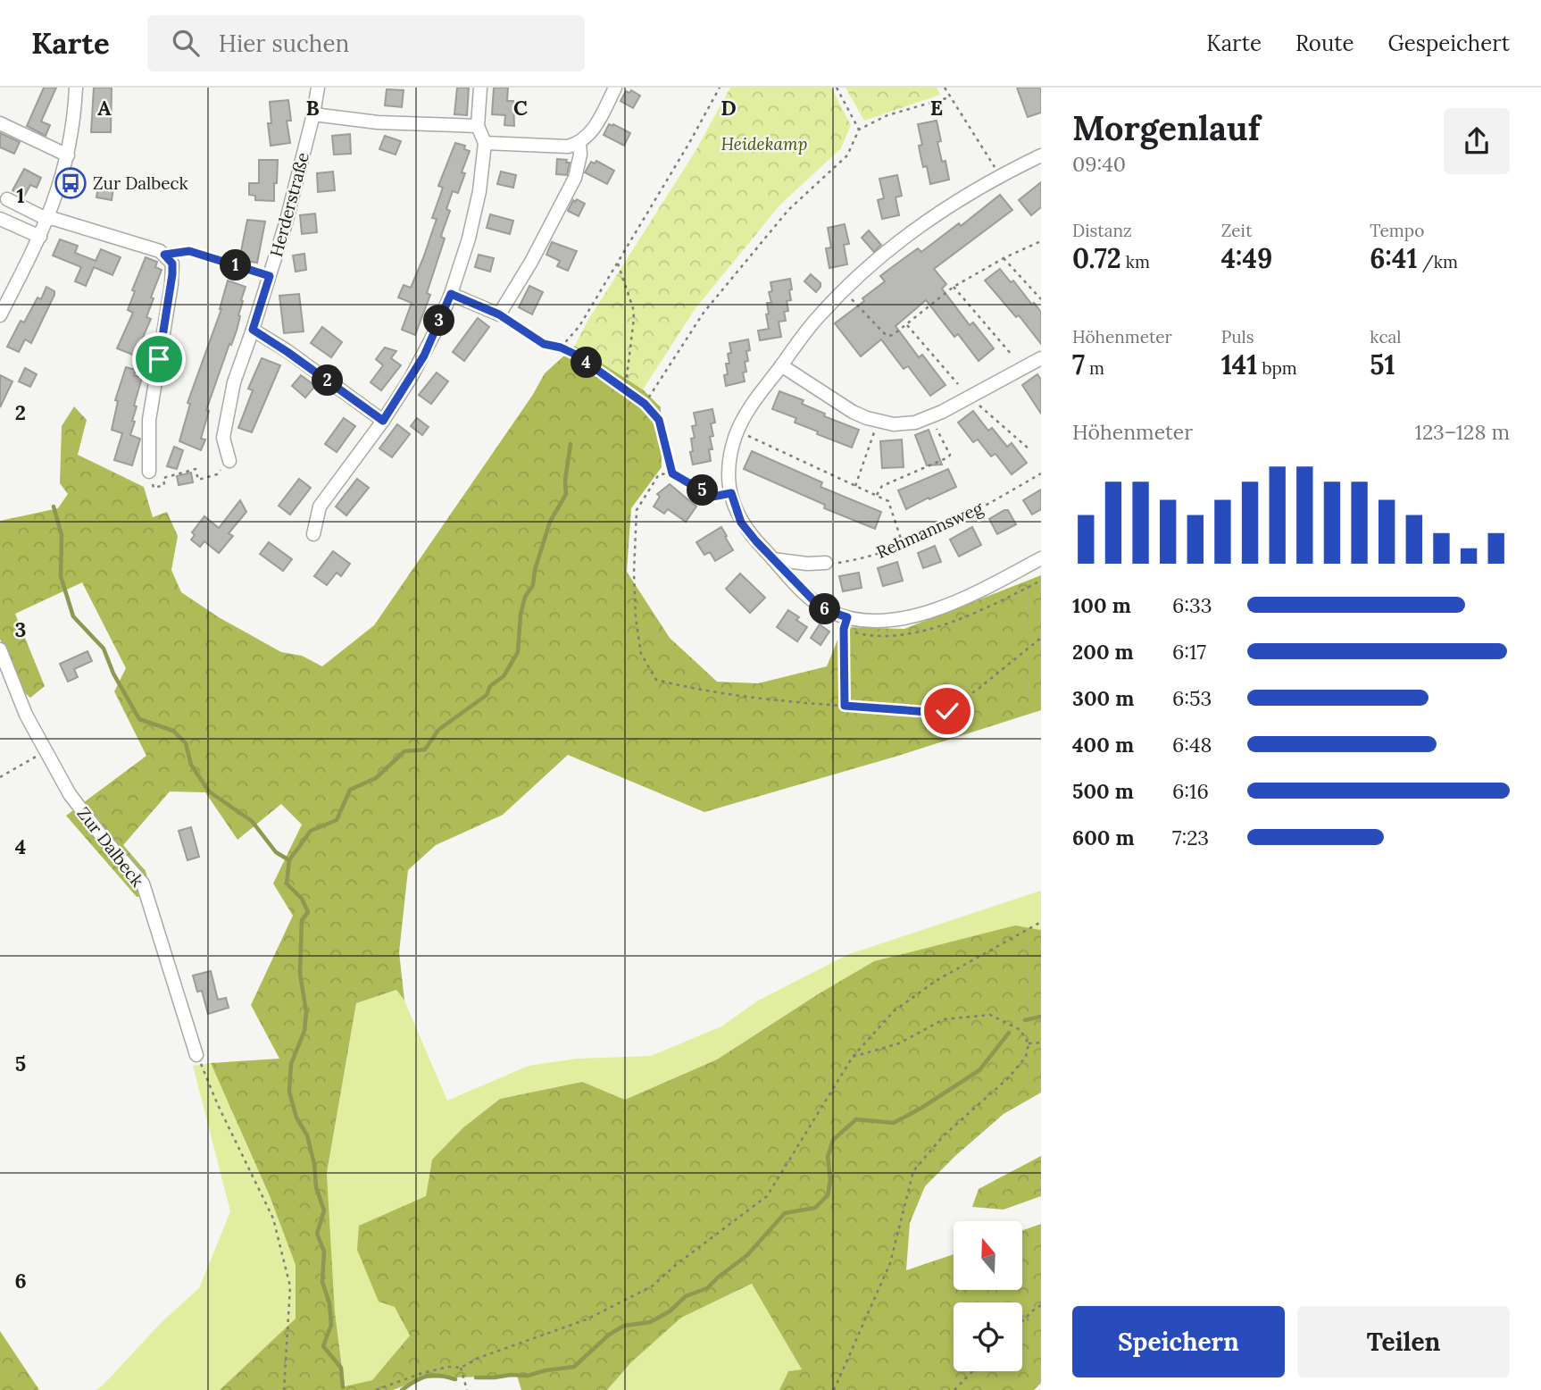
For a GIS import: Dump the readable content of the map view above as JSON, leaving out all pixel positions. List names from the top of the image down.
{
  "streets": {
    "street": ["Herderstraße", "Zur Dalbeck"],
    "path": ["Rehmannsweg"]
  },
  "parks": ["Heidekamp"],
  "places": {
    "bus stop": ["Zur Dalbeck"]
  },
  "north": "top",
  "page": {
    "header": "Karte",
    "search": "Hier suchen",
    "nav": ["Karte", "Route", "Gespeichert"],
    "heading": ["Morgenlauf", "09:40"],
    "stats": [
      ["Distanz", "0.72 km"],
      ["Zeit", "4:49"],
      ["Tempo", "6:41 /km"],
      ["Höhenmeter", "7 m"],
      ["Puls", "141 bpm"],
      ["kcal", "51"]
    ],
    "pins": [
      "1",
      "3",
      "4",
      "2",
      "5",
      "6"
    ],
    "chart": ["Höhenmeter", "123–128 m"],
    "list": [
      {
        "name": "100 m",
        "note": "6:33"
      },
      {
        "name": "200 m",
        "note": "6:17"
      },
      {
        "name": "300 m",
        "note": "6:53"
      },
      {
        "name": "400 m",
        "note": "6:48"
      },
      {
        "name": "500 m",
        "note": "6:16"
      },
      {
        "name": "600 m",
        "note": "7:23"
      }
    ],
    "buttons": ["Speichern", "Teilen"]
  },
  "grid": {
    "columns": [
      "A",
      "B",
      "C",
      "D",
      "E"
    ],
    "rows": [
      "1",
      "2",
      "3",
      "4",
      "5",
      "6"
    ]
  }
}
